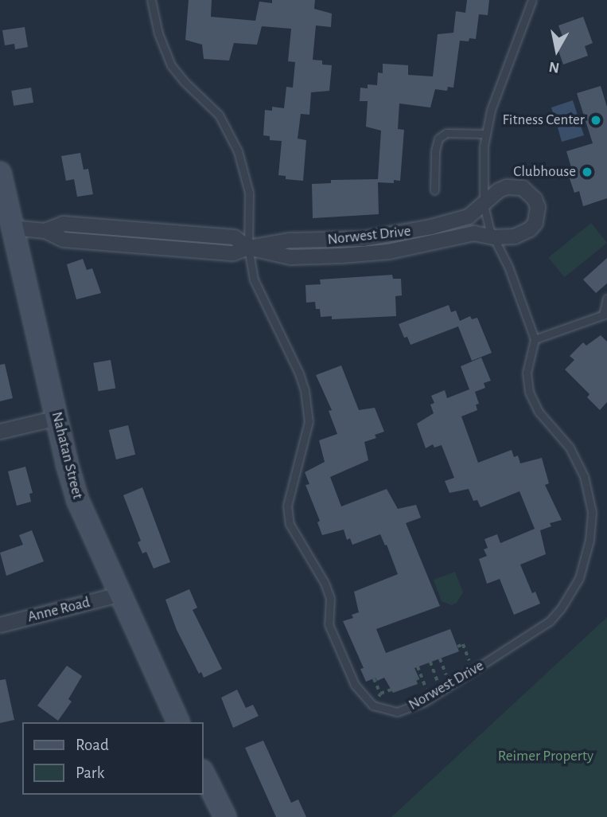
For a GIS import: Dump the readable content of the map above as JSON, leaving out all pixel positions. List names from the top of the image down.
{
  "streets": {
    "main road": ["Nahatan Street"],
    "street": ["Norwest Drive", "Anne Road"]
  },
  "crossings": [
    ["Norwest Drive", "Nahatan Street"],
    ["Nahatan Street", "Anne Road"]
  ],
  "parks": ["Reimer Property"],
  "places": ["Fitness Center", "Clubhouse"],
  "legend": ["Road", "Park"],
  "north": "bottom"
}
